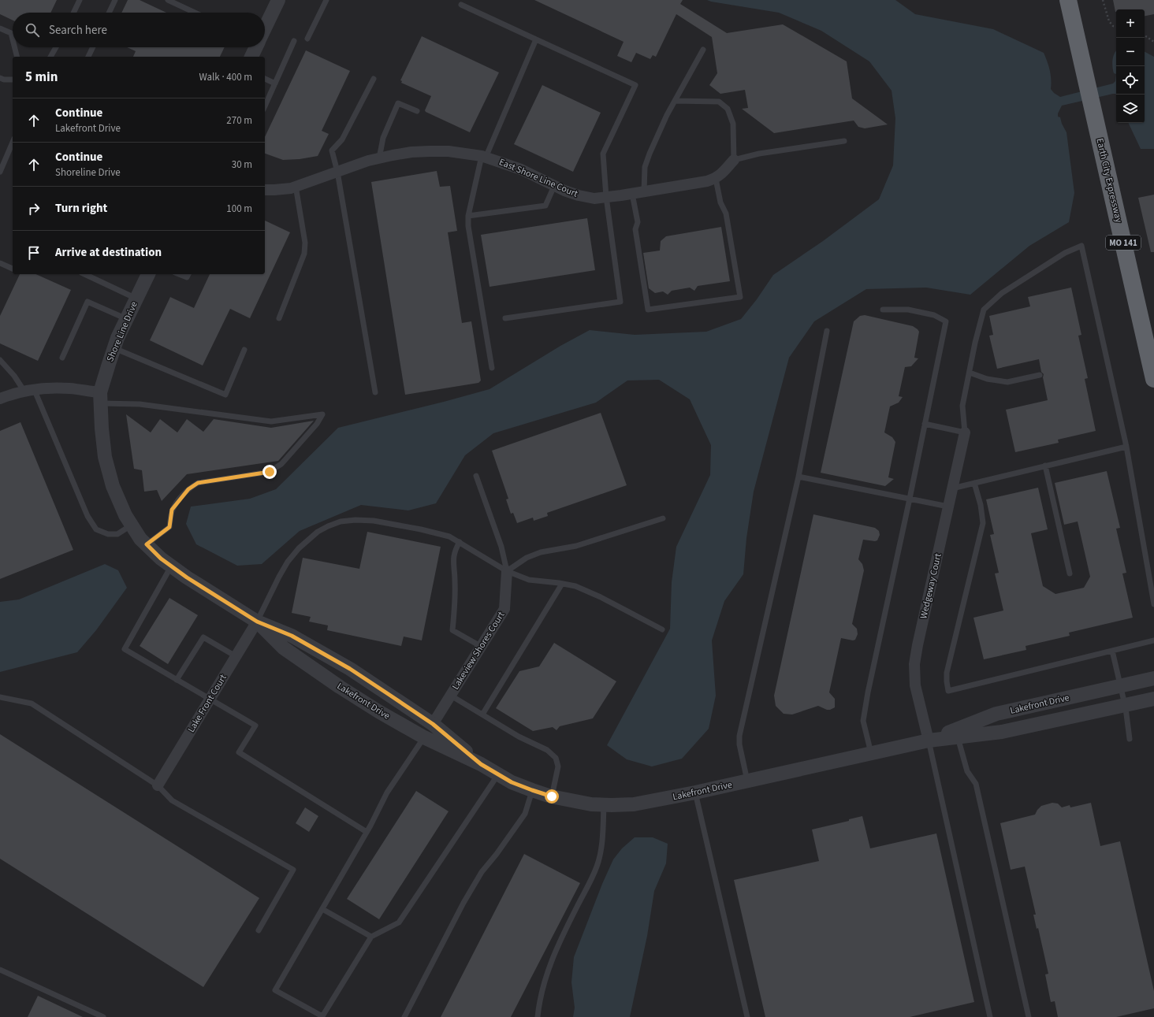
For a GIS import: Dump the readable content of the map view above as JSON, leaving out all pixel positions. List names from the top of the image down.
{
  "streets": {
    "highway": ["Earth City Expressway", "MO 141"],
    "street": [
      "East Shore Line Court",
      "Shore Line Drive",
      "Wedgeway Court",
      "Lakeview Shores Court",
      "Lakefront Drive",
      "Lake Front Court"
    ]
  },
  "crossings": [
    ["Shore Line Drive", "Lakefront Drive"],
    ["Wedgeway Court", "Lakefront Drive"],
    ["Lakeview Shores Court", "Lakefront Drive"],
    ["Lakefront Drive", "Lake Front Court"]
  ],
  "page": {
    "map_buttons": ["+", "−"],
    "search": "Search here",
    "heading": ["5 min", "Walk · 400 m"],
    "list": [
      ["Continue", "Lakefront Drive", "270 m"],
      ["Continue", "Shoreline Drive", "30 m"],
      ["Turn right", "100 m"],
      "Arrive at destination"
    ]
  }
}
